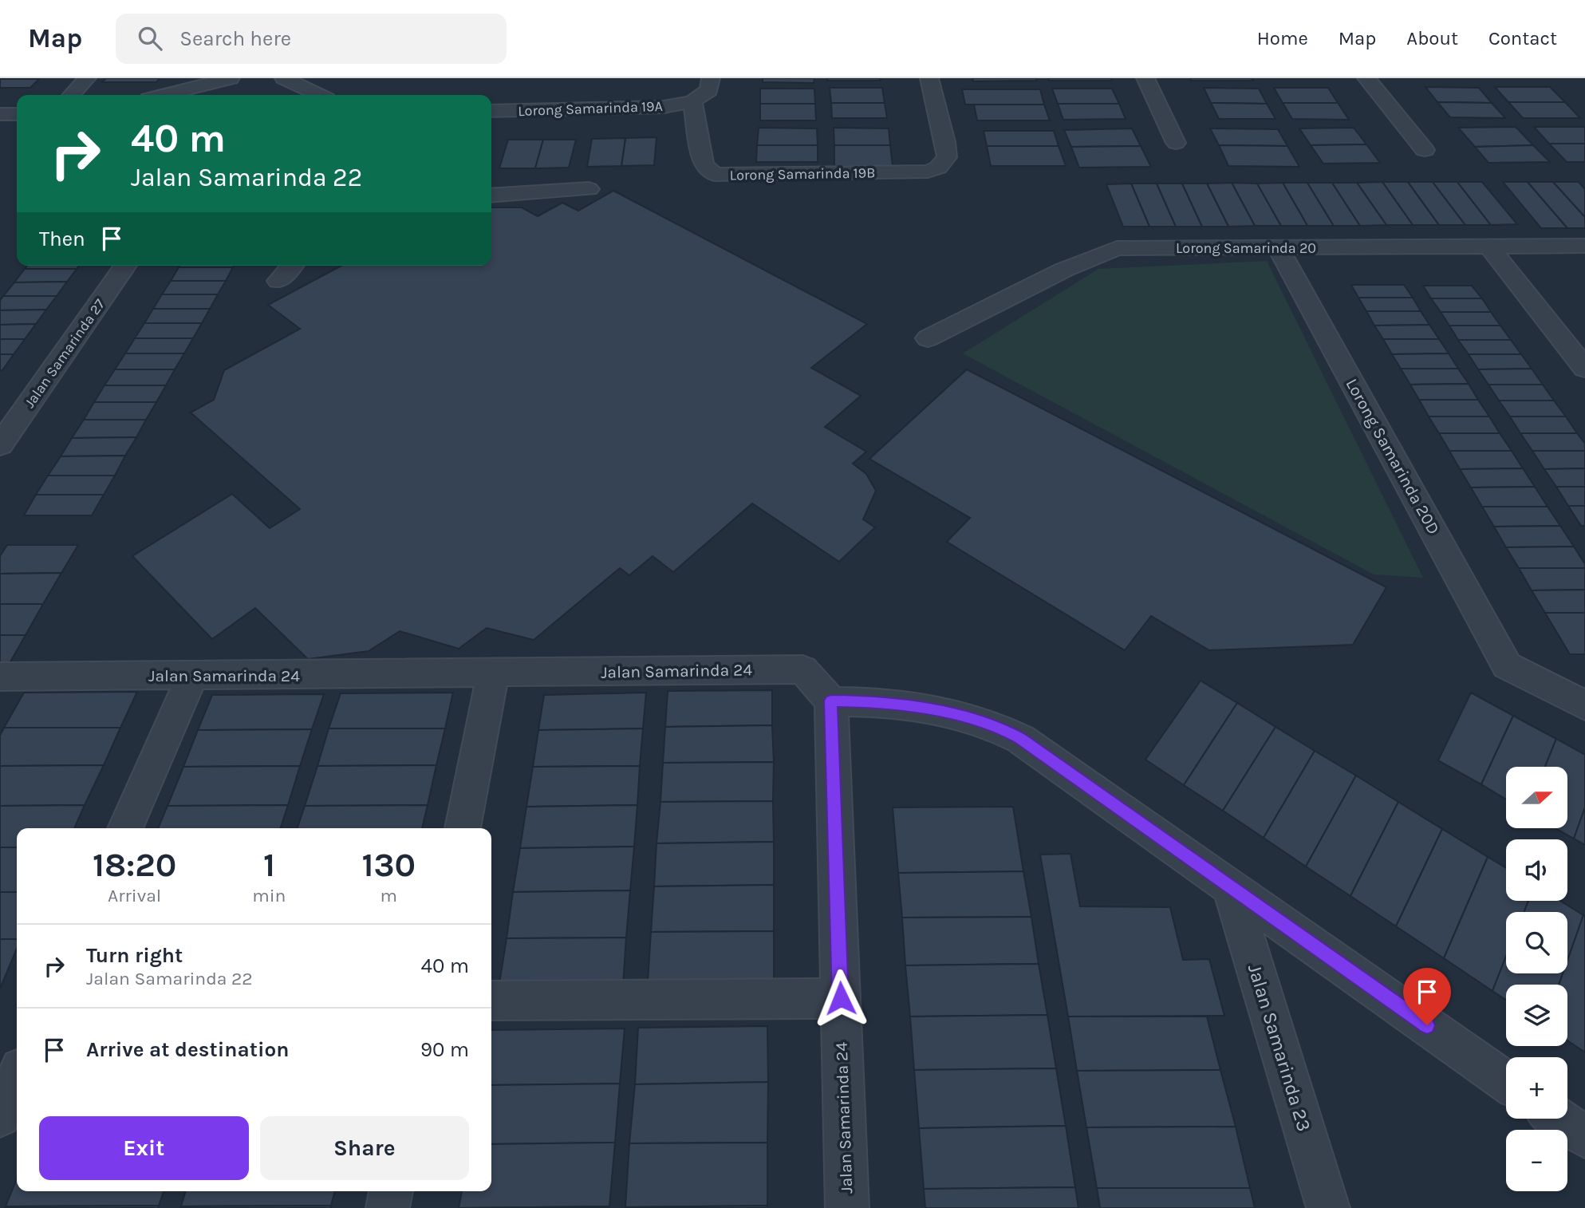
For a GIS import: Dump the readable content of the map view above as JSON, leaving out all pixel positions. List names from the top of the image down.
{
  "streets": {
    "street": [
      "Lorong Samarinda 19A",
      "Lorong Samarinda 19B",
      "Lorong Samarinda 20",
      "Jalan Samarinda 27",
      "Lorong Samarinda 20D",
      "Jalan Samarinda 24",
      "Jalan Samarinda 23"
    ]
  },
  "crossings": [
    ["Lorong Samarinda 19A", "Lorong Samarinda 19B"],
    ["Lorong Samarinda 20", "Lorong Samarinda 20D"]
  ],
  "north": "right",
  "page": {
    "header": "Map",
    "search": "Search here",
    "nav": [
      "Home",
      "Map",
      "About",
      "Contact"
    ],
    "turn": ["40 m", "Jalan Samarinda 22"],
    "then": "Then",
    "map_buttons": ["+", "−"],
    "eta": [
      "18:20",
      "Arrival",
      "1",
      "min",
      "130",
      "m"
    ],
    "list": [
      {
        "name": "Turn right",
        "note": "Jalan Samarinda 22",
        "value": "40 m"
      },
      {
        "name": "Arrive at destination",
        "value": "90 m"
      }
    ],
    "buttons": ["Exit", "Share"]
  }
}
